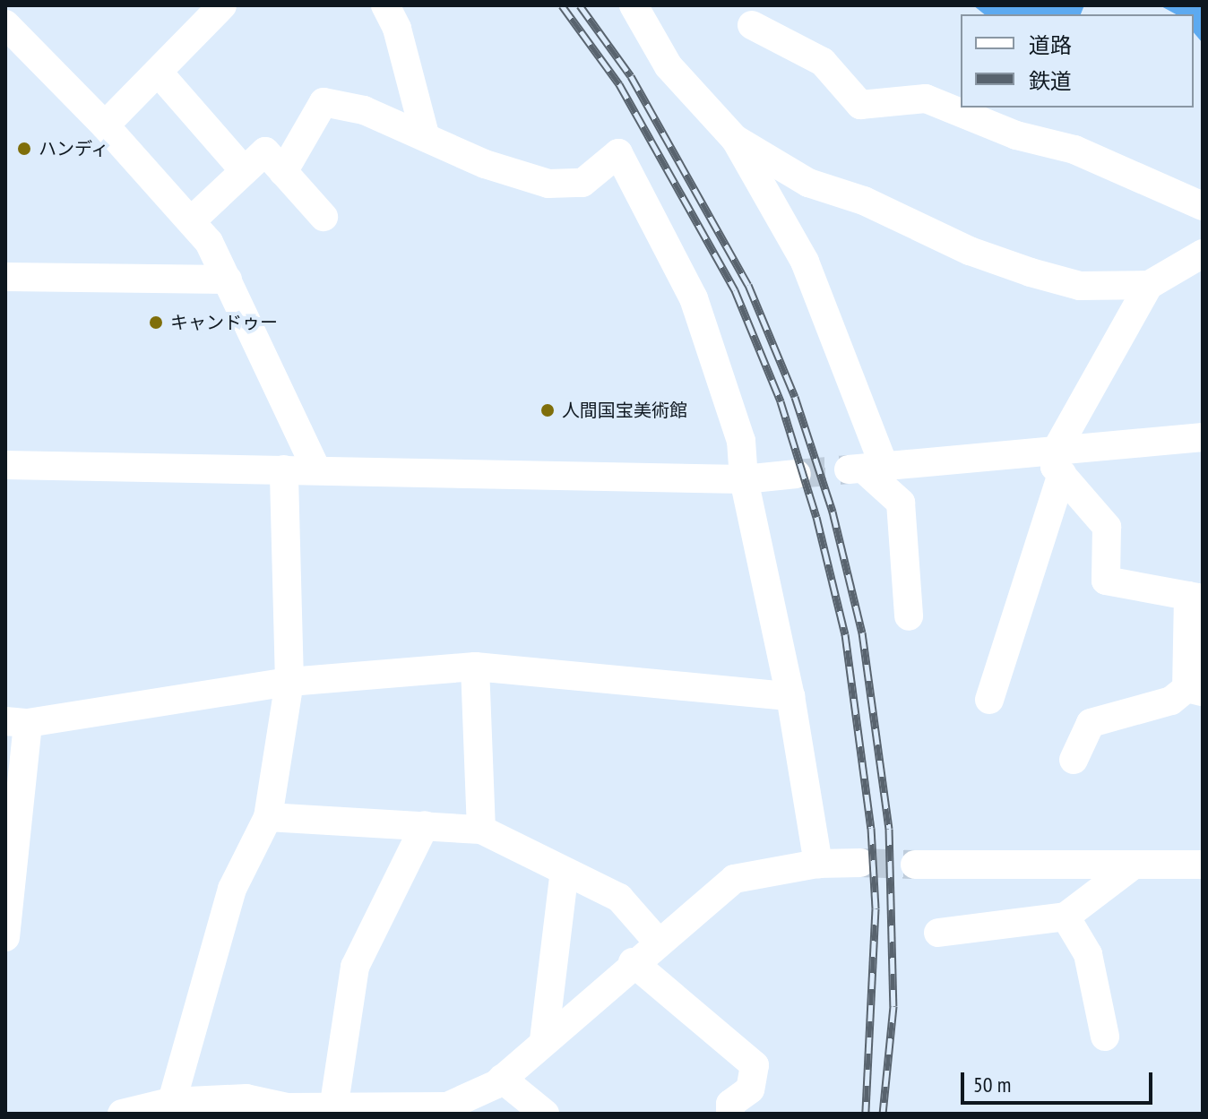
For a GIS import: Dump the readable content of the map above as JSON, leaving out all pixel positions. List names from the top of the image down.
{
  "places": ["ハンディ", "キャンドゥー", "人間国宝美術館"],
  "legend": ["道路", "鉄道"],
  "scale_bar": "50 m"
}
